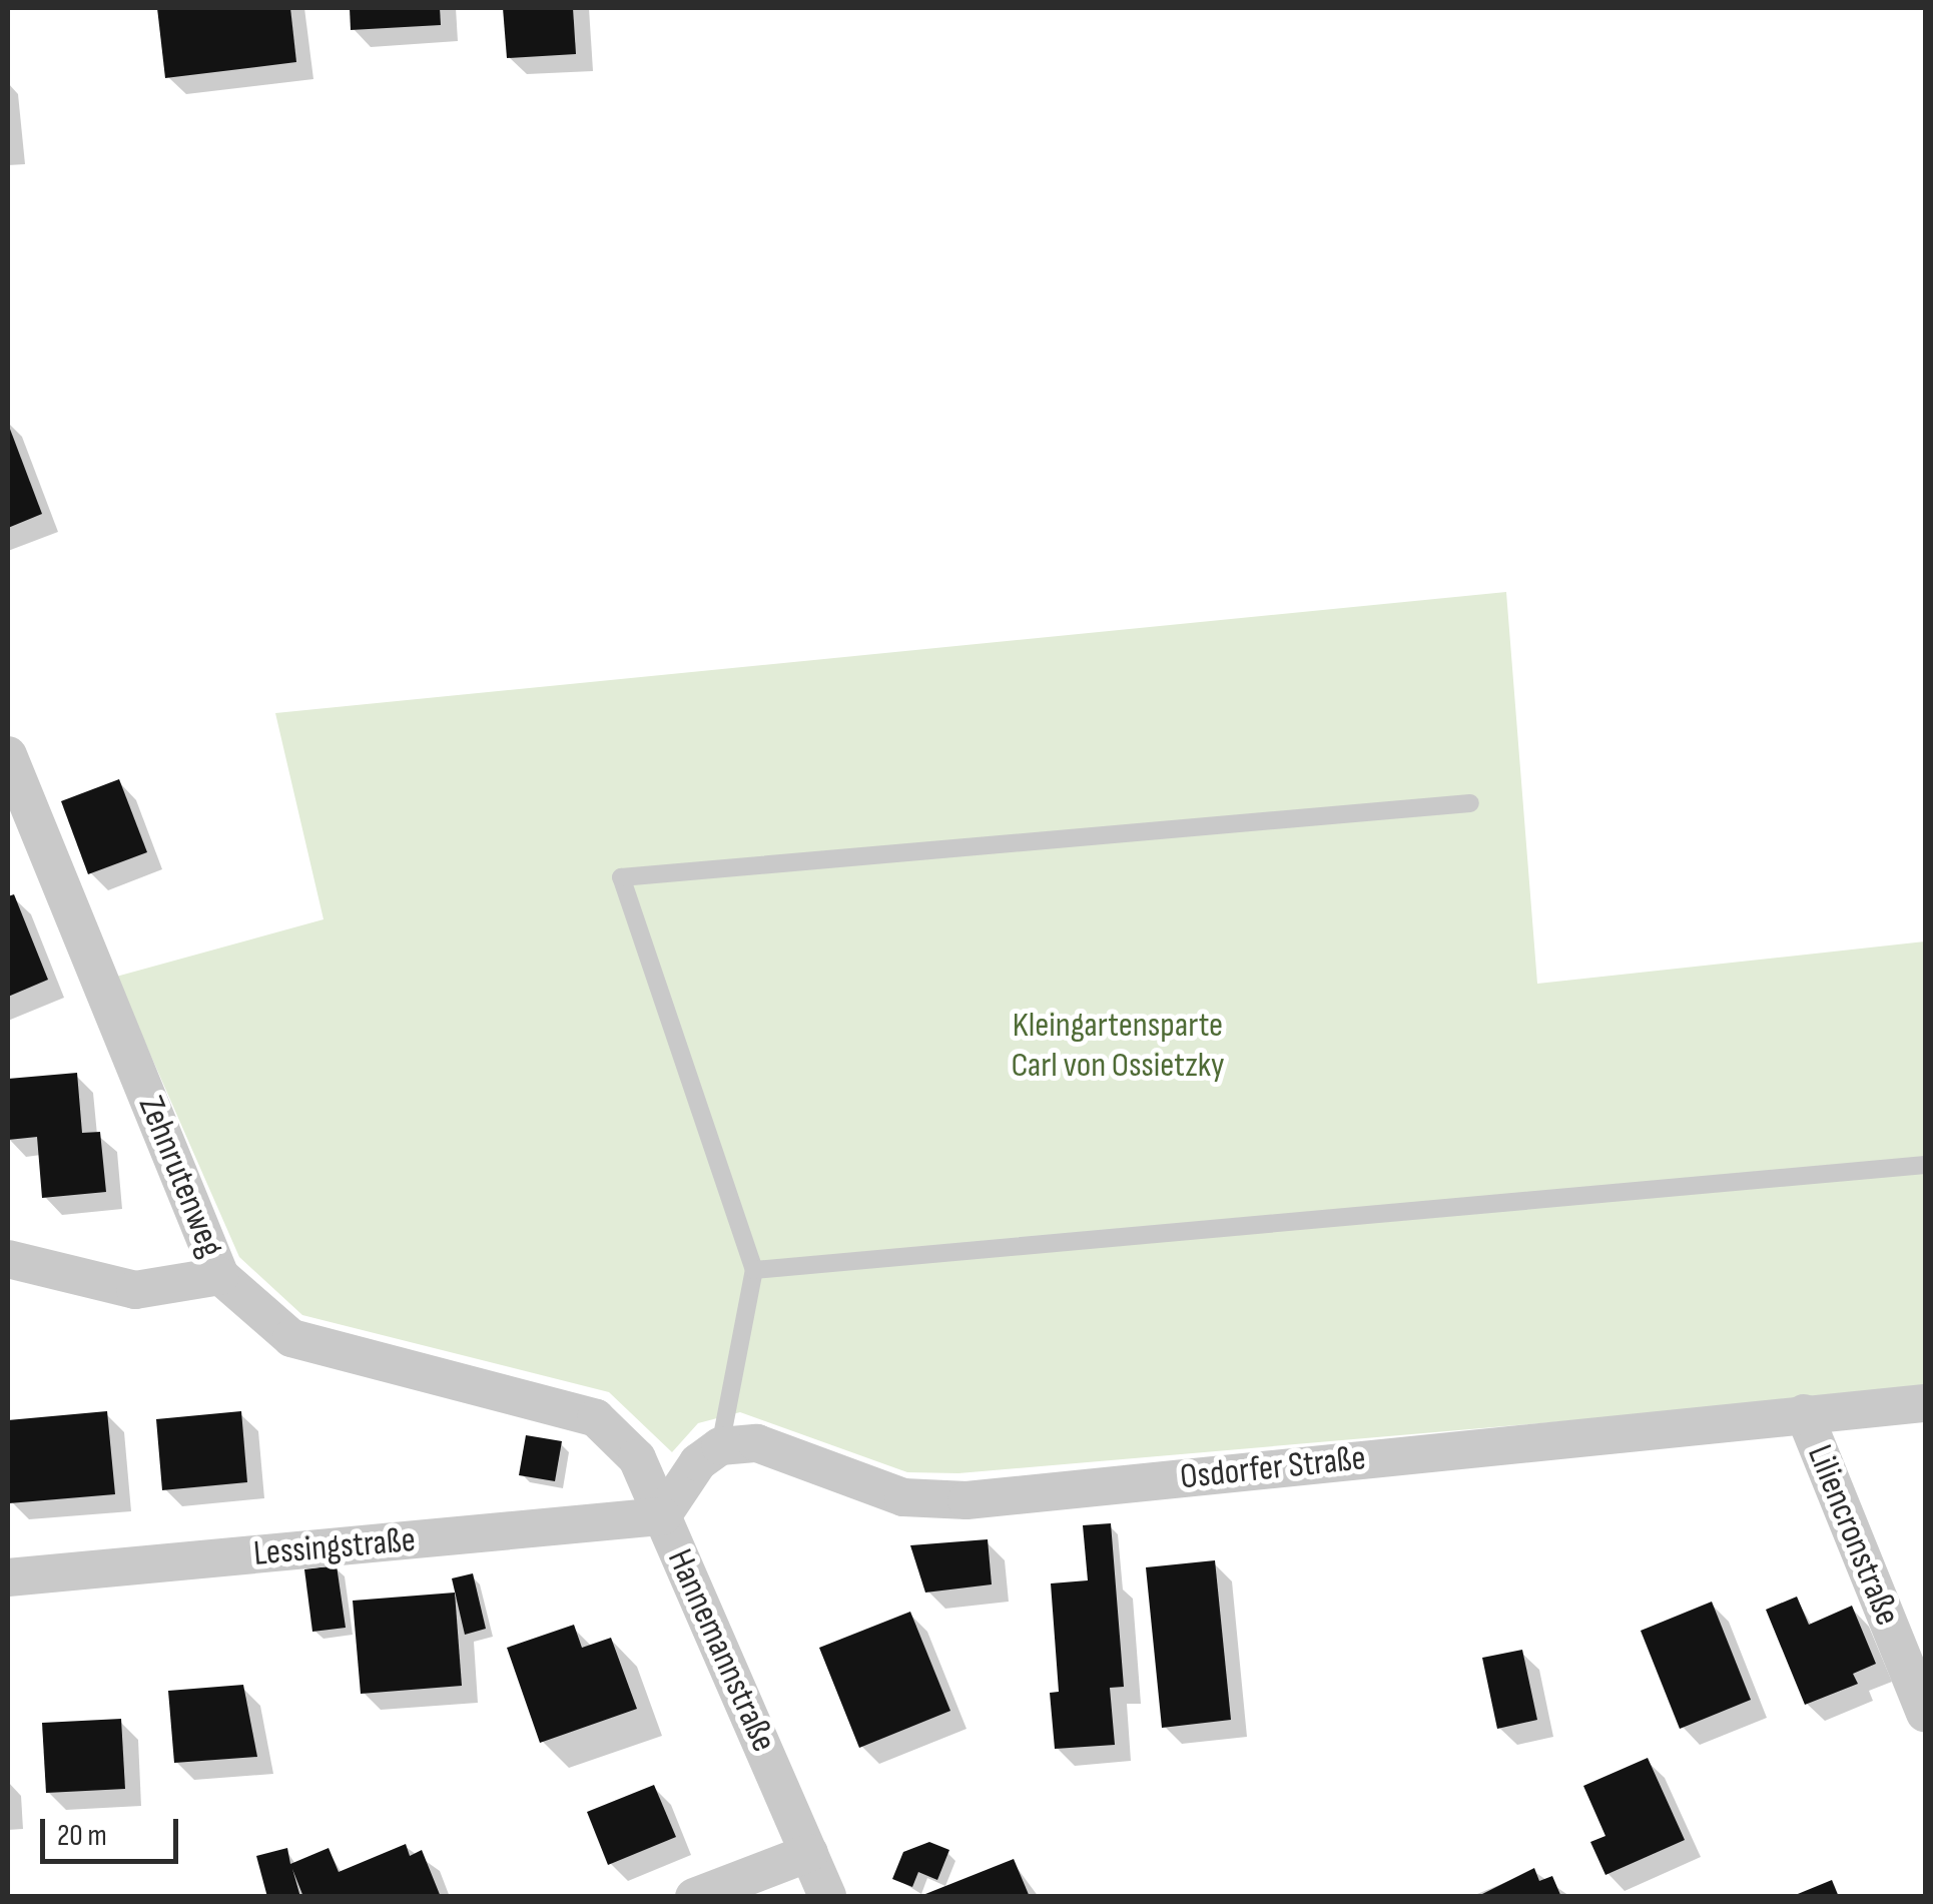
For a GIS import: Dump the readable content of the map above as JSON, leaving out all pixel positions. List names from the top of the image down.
{
  "streets": {
    "street": [
      "Zehnrutenweg",
      "Osdorfer Straße",
      "Liliencronstraße",
      "Lessingstraße",
      "Hannemannstraße"
    ]
  },
  "crossings": [
    ["Zehnrutenweg", "Hannemannstraße"],
    ["Osdorfer Straße", "Liliencronstraße"],
    ["Lessingstraße", "Hannemannstraße"]
  ],
  "parks": ["Kleingartensparte Carl von Ossietzky"],
  "scale_bar": "20 m"
}
